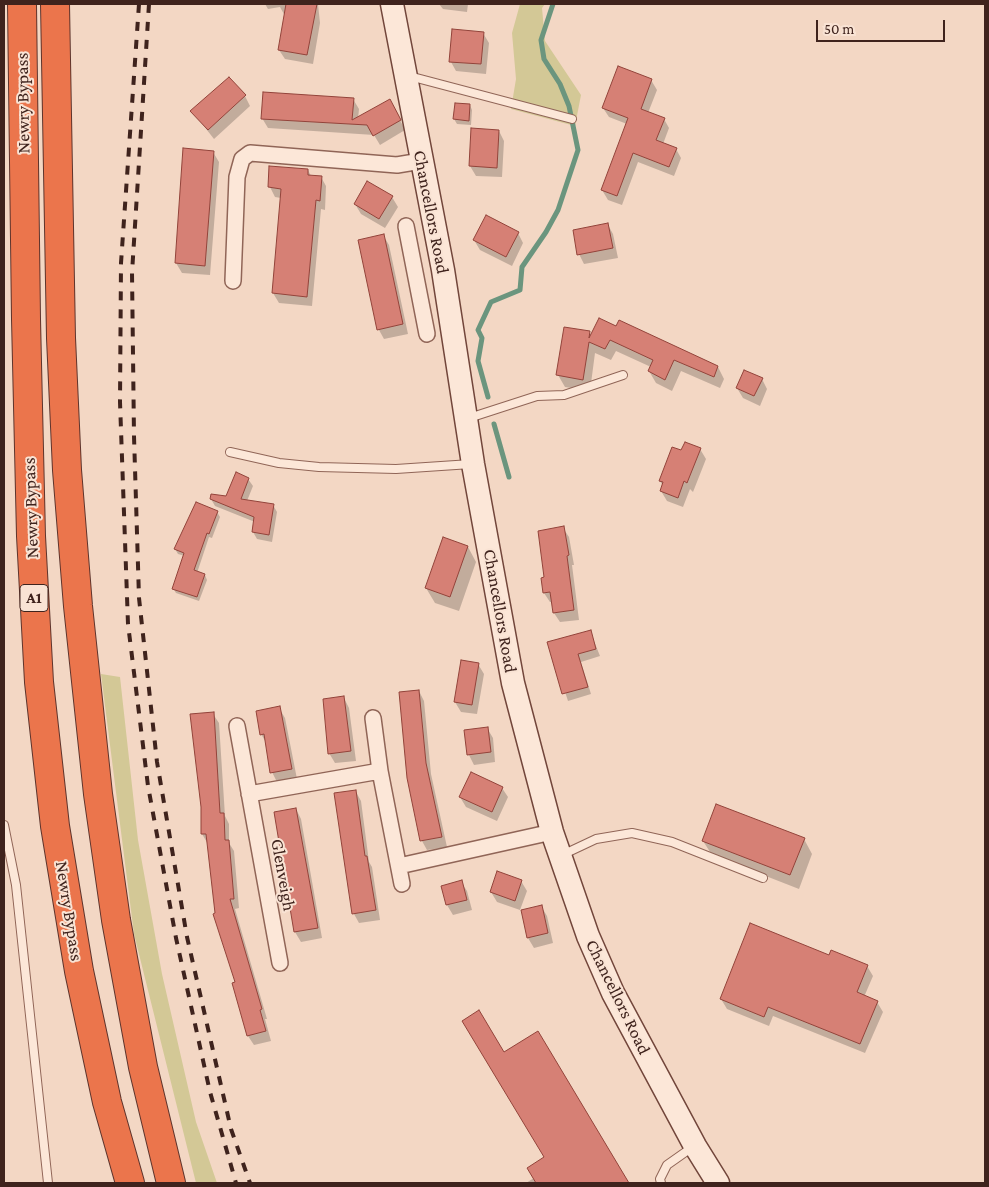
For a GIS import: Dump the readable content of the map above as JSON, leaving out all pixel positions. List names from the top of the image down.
{
  "streets": {
    "highway": ["Newry Bypass", "A1"],
    "street": ["Chancellors Road", "Glenveigh"]
  },
  "scale_bar": "50 m"
}
